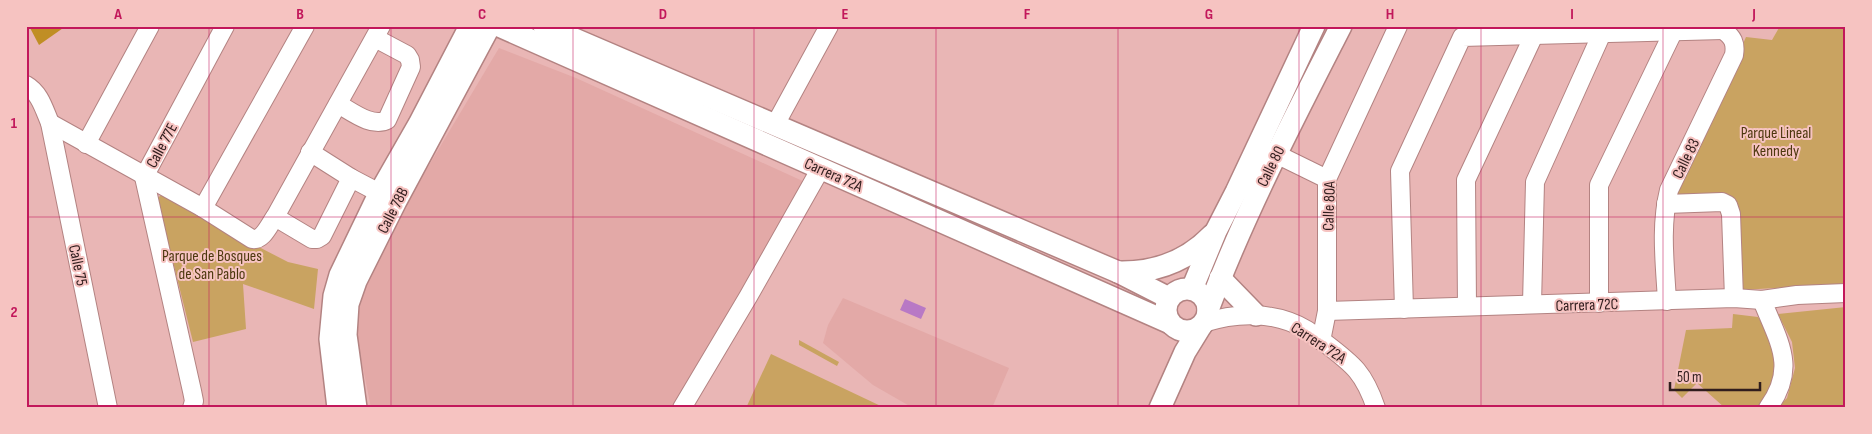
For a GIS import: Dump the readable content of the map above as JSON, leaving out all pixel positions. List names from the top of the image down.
{
  "streets": {
    "main road": ["Calle 80", "Carrera 72A", "Calle 78B"],
    "street": [
      "Calle 77E",
      "Calle 83",
      "Calle 80A",
      "Calle 75",
      "Carrera 72C"
    ]
  },
  "crossings": [
    ["Calle 83", "Carrera 72C"],
    ["Calle 80", "Carrera 72A"],
    ["Carrera 72A", "Calle 80A"],
    ["Calle 80A", "Carrera 72C"]
  ],
  "parks": ["Parque Lineal Kennedy", "Parque de Bosques de San Pablo"],
  "scale_bar": "50 m",
  "grid": {
    "columns": [
      "A",
      "B",
      "C",
      "D",
      "E",
      "F",
      "G",
      "H",
      "I",
      "J"
    ],
    "rows": ["1", "2"]
  }
}
